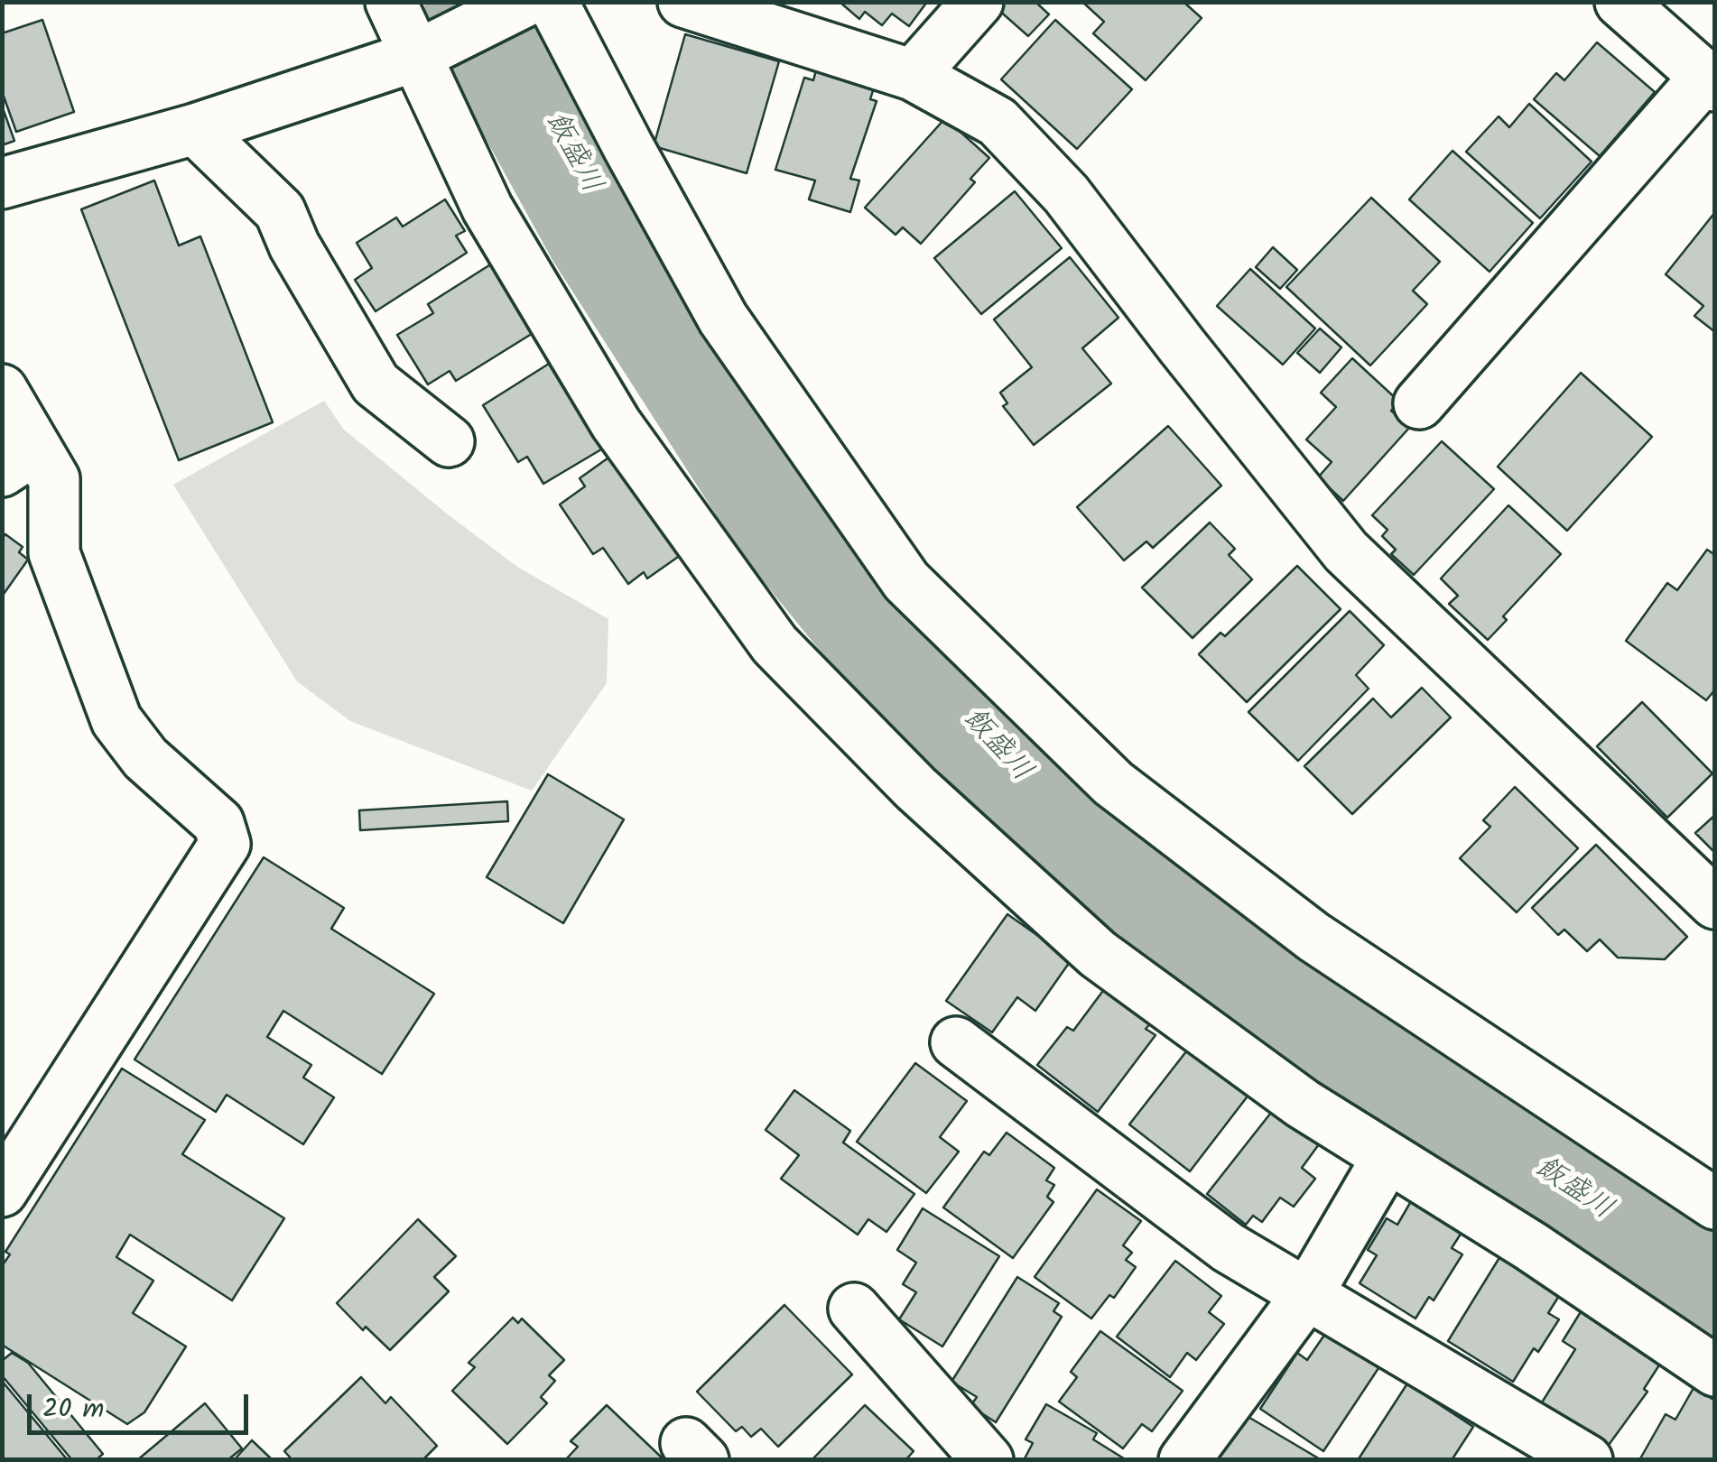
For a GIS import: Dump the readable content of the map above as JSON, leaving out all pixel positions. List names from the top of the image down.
{
  "water": ["飯盛川"],
  "scale_bar": "20 m"
}
